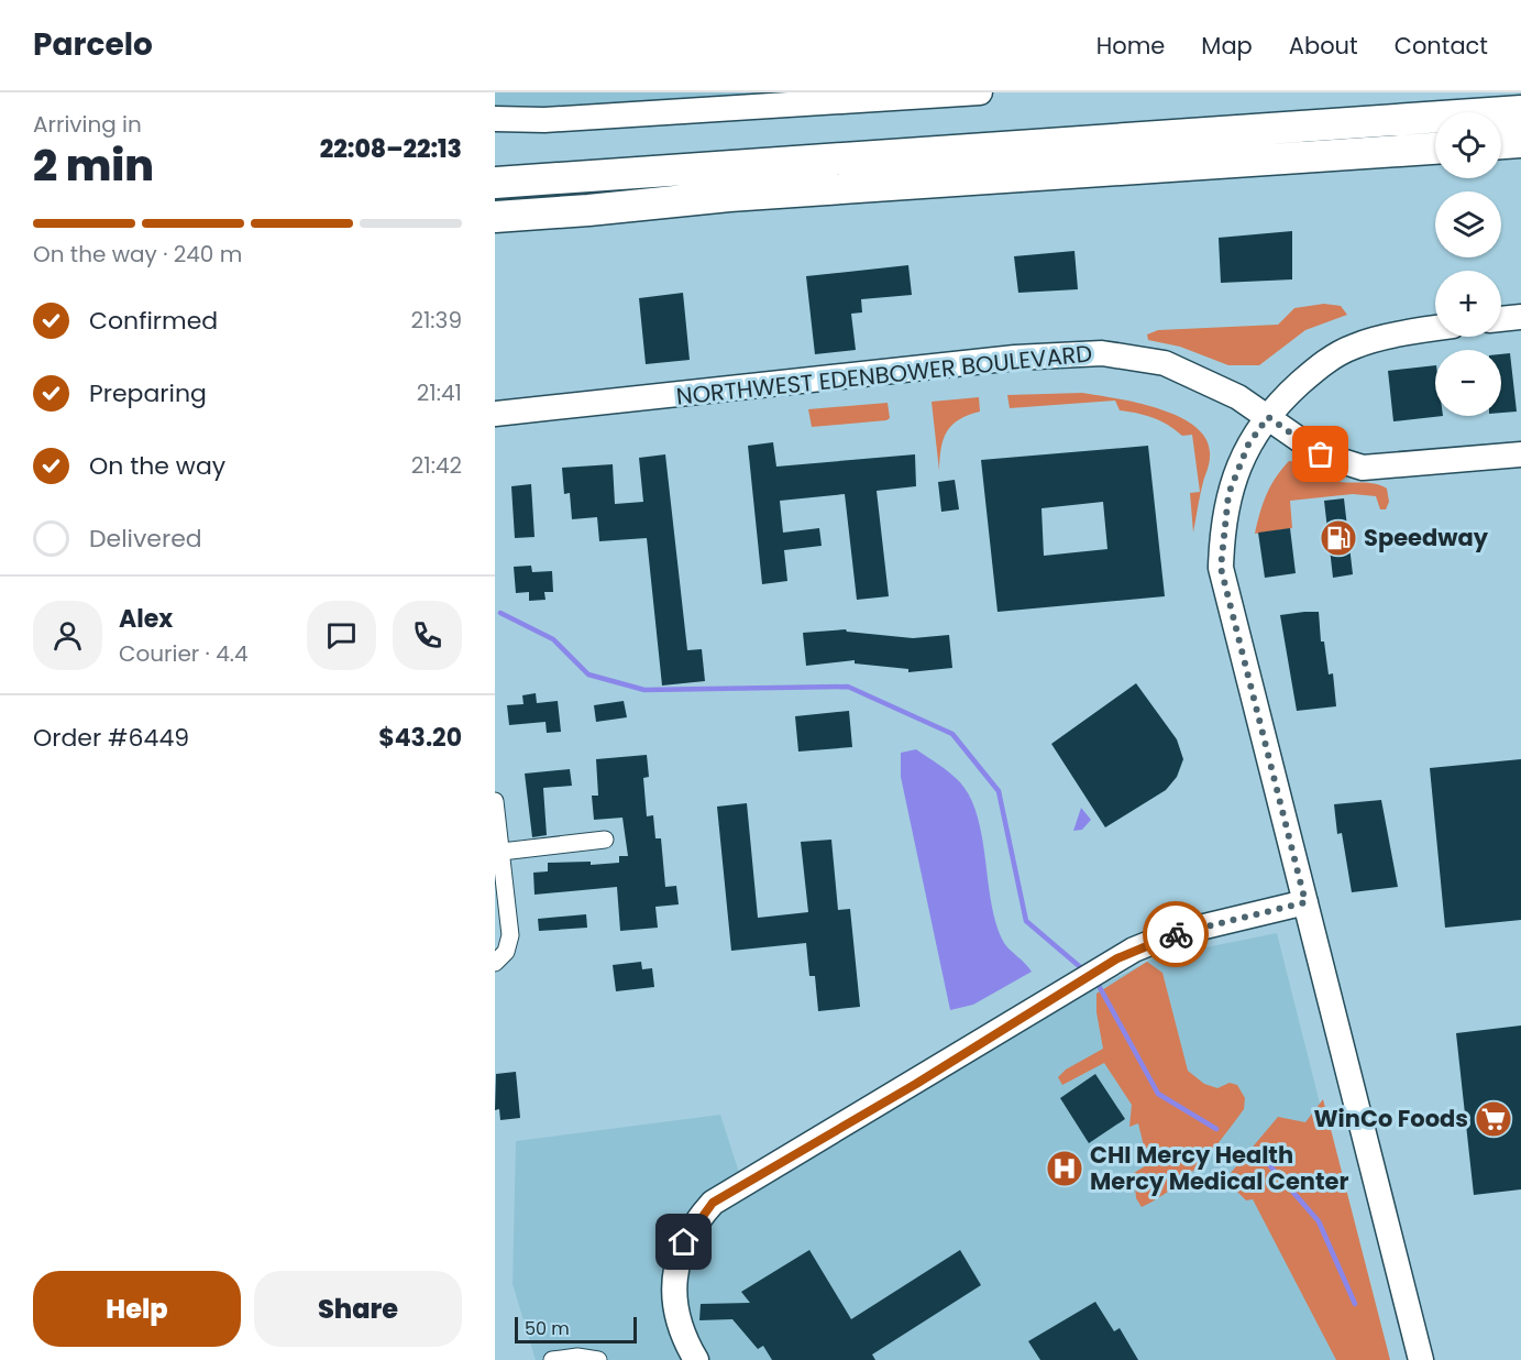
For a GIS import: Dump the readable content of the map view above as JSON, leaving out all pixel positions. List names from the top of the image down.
{
  "streets": {
    "main road": ["NORTHWEST EDENBOWER BOULEVARD"]
  },
  "places": {
    "fuel station": ["Speedway"],
    "supermarket": ["WinCo Foods"],
    "hospital": ["CHI Mercy Health Mercy Medical Center"]
  },
  "scale_bar": "50 m",
  "page": {
    "header": "Parcelo",
    "nav": [
      "Home",
      "Map",
      "About",
      "Contact"
    ],
    "heading": ["2 min", "Arriving in", "22:08–22:13"],
    "panel": [
      "Alex",
      "Courier · 4.4",
      "Order #6449",
      "$43.20"
    ],
    "map_buttons": ["+", "−"],
    "bar": "On the way · 240 m",
    "list": [
      ["Confirmed", "21:39"],
      ["Preparing", "21:41"],
      ["On the way", "21:42"],
      "Delivered"
    ],
    "buttons": ["Help", "Share"],
    "scale": "50 m"
  }
}
